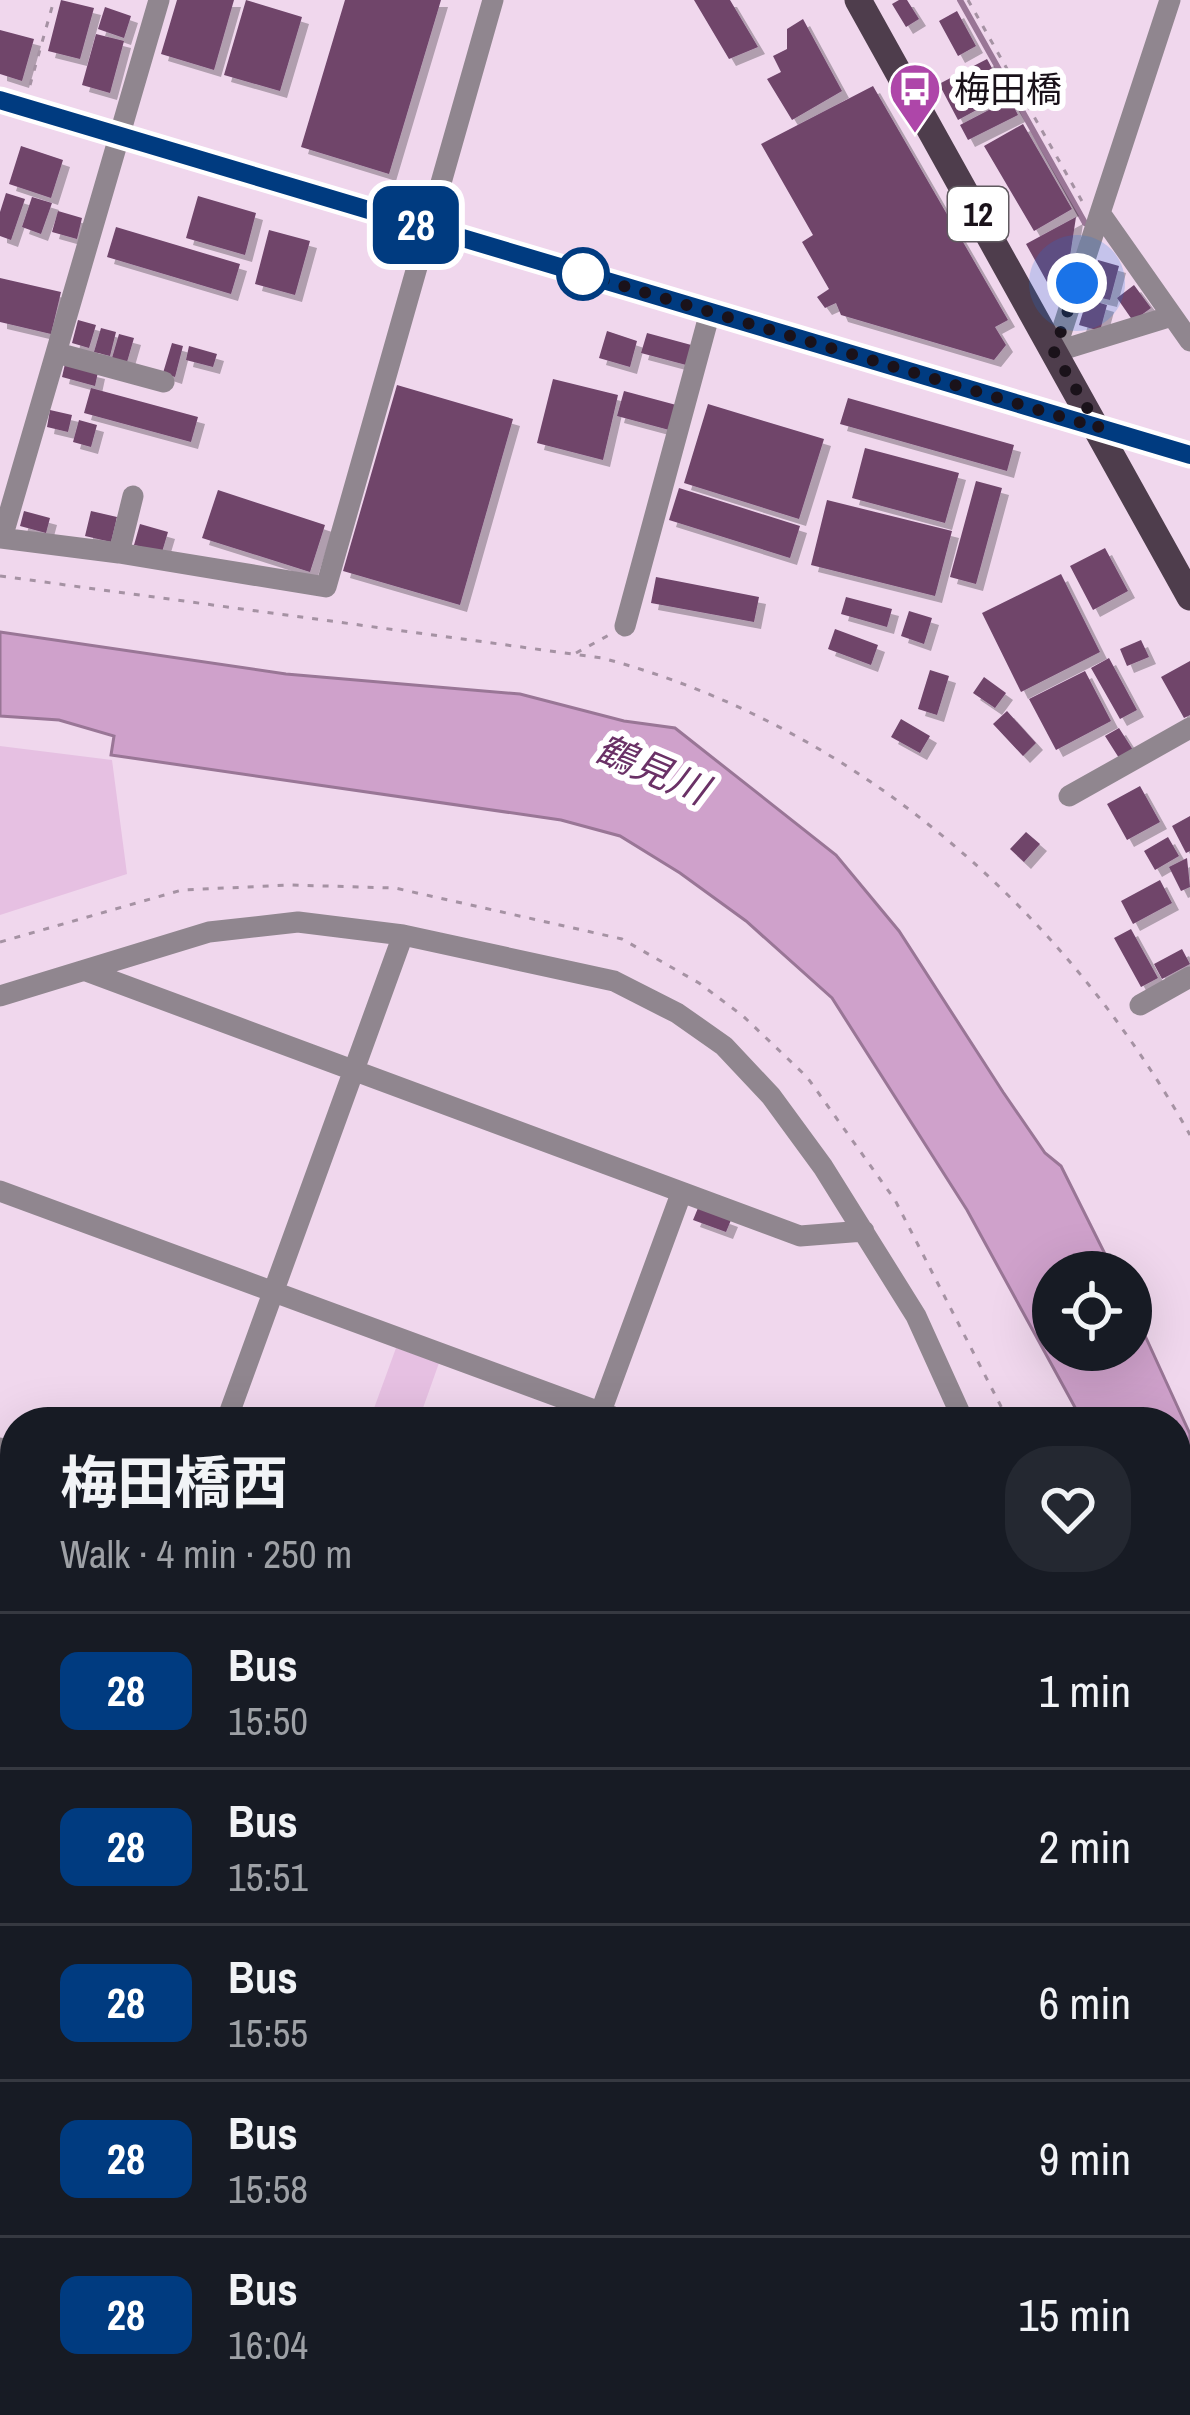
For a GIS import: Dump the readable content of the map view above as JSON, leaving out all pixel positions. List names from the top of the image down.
{
  "streets": {
    "main road": ["12"]
  },
  "water": ["鶴見川"],
  "places": {
    "bus stop": ["梅田橋"]
  },
  "lines": ["bus line 28"],
  "page": {
    "on_map": "28",
    "heading": ["梅田橋西", "Walk · 4 min · 250 m"],
    "list": [
      {
        "mark": "28",
        "name": "Bus",
        "note": "15:50",
        "value": "1 min"
      },
      {
        "mark": "28",
        "name": "Bus",
        "note": "15:51",
        "value": "2 min"
      },
      {
        "mark": "28",
        "name": "Bus",
        "note": "15:55",
        "value": "6 min"
      },
      {
        "mark": "28",
        "name": "Bus",
        "note": "15:58",
        "value": "9 min"
      },
      {
        "mark": "28",
        "name": "Bus",
        "note": "16:04",
        "value": "15 min"
      }
    ]
  }
}
